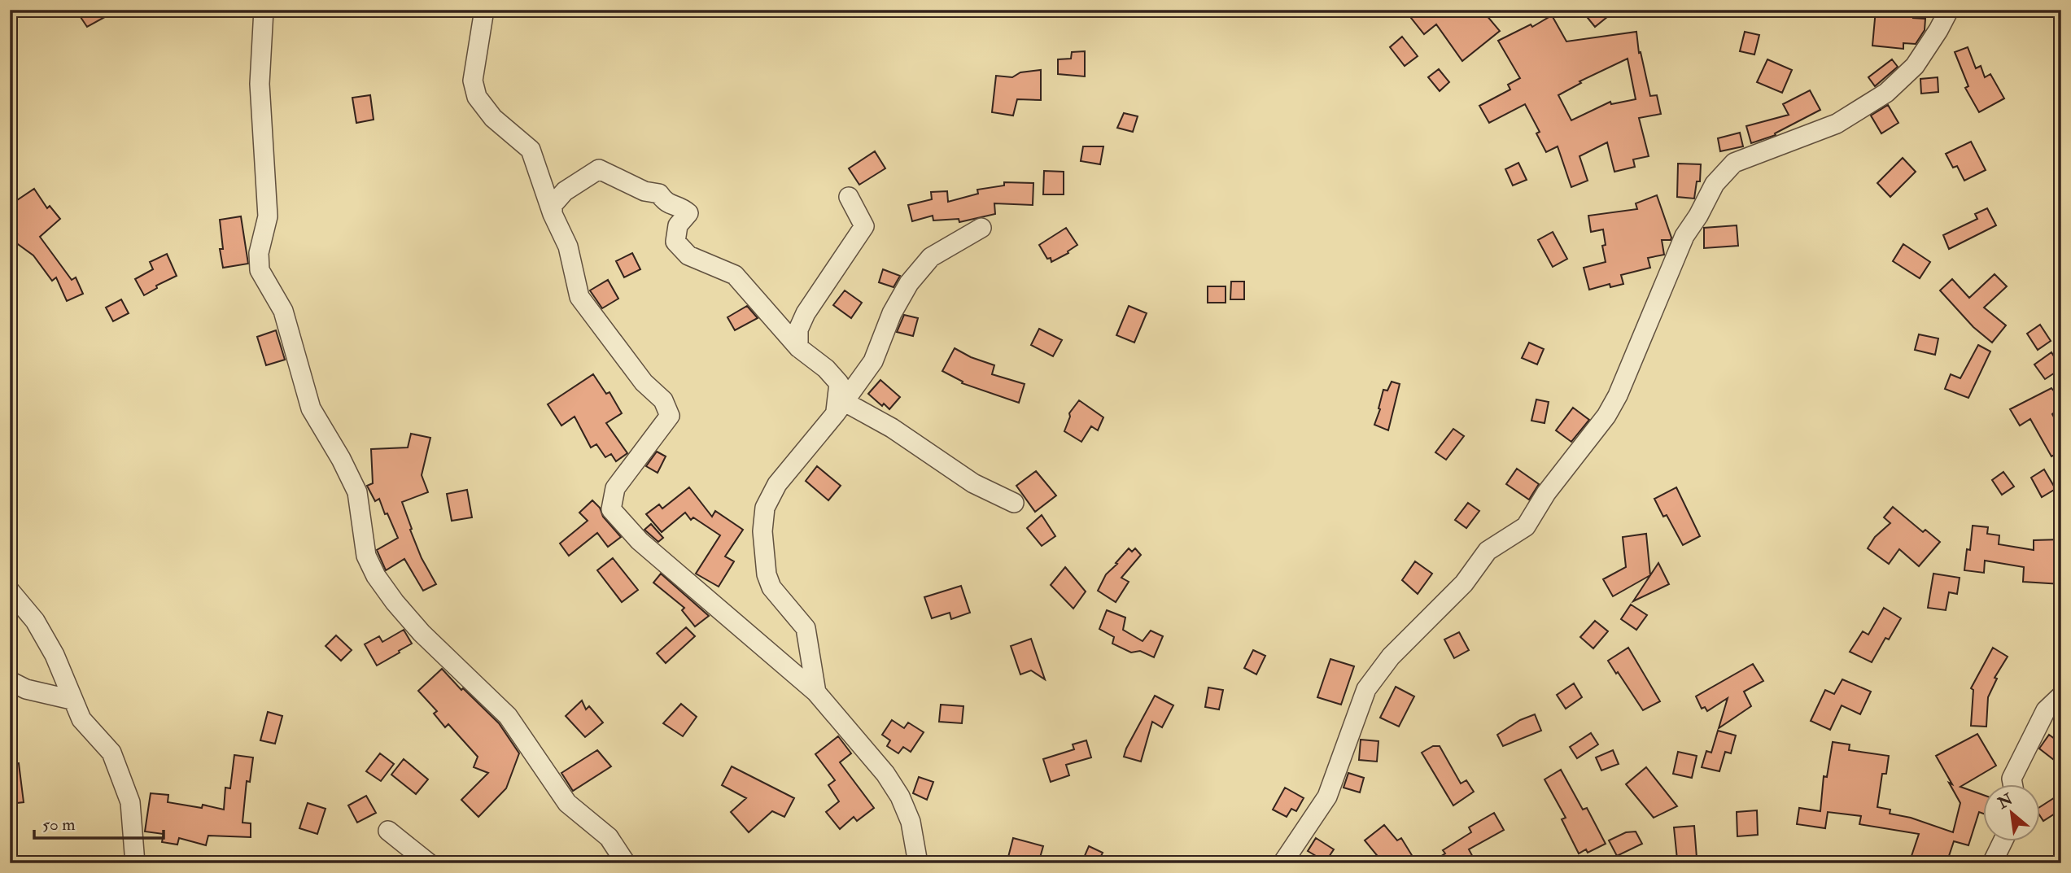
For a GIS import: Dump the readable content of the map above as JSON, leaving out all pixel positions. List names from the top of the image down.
{
  "scale_bar": "50 m",
  "north": "top left"
}
